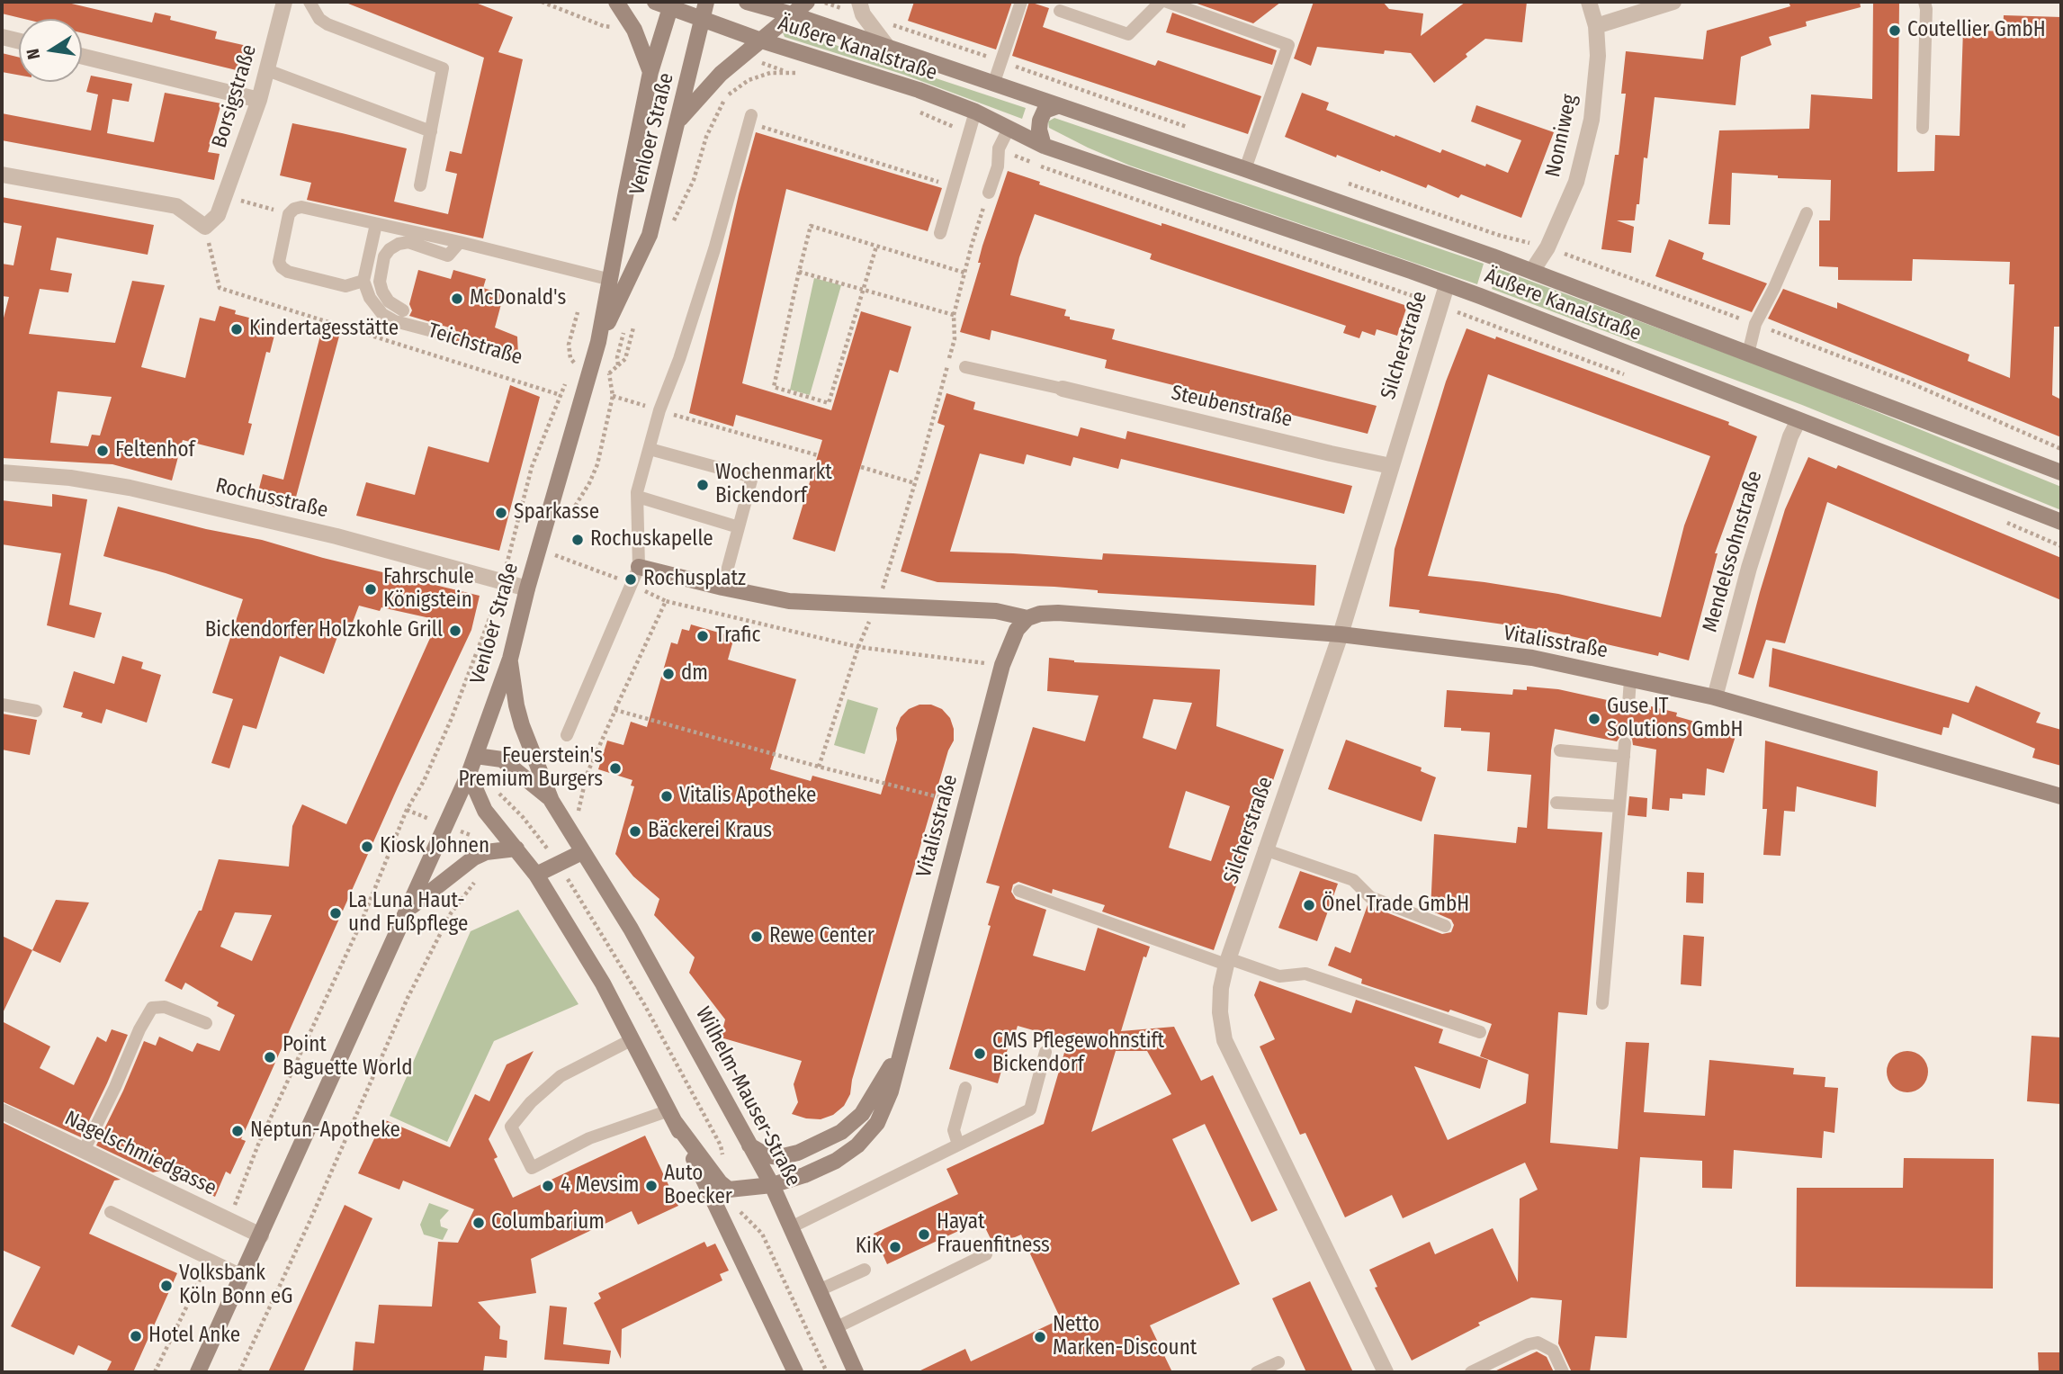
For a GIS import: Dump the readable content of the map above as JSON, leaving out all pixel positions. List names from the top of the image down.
{
  "streets": {
    "main road": [
      "Äußere Kanalstraße",
      "Venloer Straße",
      "Vitalisstraße",
      "Wilhelm-Mauser-Straße"
    ],
    "street": [
      "Borsigstraße",
      "Nonniweg",
      "Silcherstraße",
      "Steubenstraße",
      "Rochusstraße",
      "Mendelssohnstraße",
      "Nagelschmiedgasse"
    ],
    "path": ["Teichstraße"]
  },
  "crossings": [
    ["Äußere Kanalstraße", "Venloer Straße"],
    ["Äußere Kanalstraße", "Nonniweg"],
    ["Äußere Kanalstraße", "Silcherstraße"],
    ["Äußere Kanalstraße", "Mendelssohnstraße"],
    ["Venloer Straße", "Rochusstraße"],
    ["Venloer Straße", "Wilhelm-Mauser-Straße"],
    ["Venloer Straße", "Nagelschmiedgasse"],
    ["Silcherstraße", "Steubenstraße"],
    ["Silcherstraße", "Vitalisstraße"],
    ["Mendelssohnstraße", "Vitalisstraße"],
    ["Vitalisstraße", "Wilhelm-Mauser-Straße"]
  ],
  "places": [
    "Coutellier GmbH",
    "McDonald's",
    "Kindertagesstätte",
    "Feltenhof",
    "Wochenmarkt Bickendorf",
    "Sparkasse",
    "Rochuskapelle",
    "Rochusplatz",
    "Fahrschule Königstein",
    "Bickendorfer Holzkohle Grill",
    "Trafic",
    "dm",
    "Guse IT Solutions GmbH",
    "Feuerstein's Premium Burgers",
    "Vitalis Apotheke",
    "Bäckerei Kraus",
    "Kiosk Johnen",
    "Önel Trade GmbH",
    "La Luna Haut- und Fußpflege",
    "Rewe Center",
    "CMS Pflegewohnstift Bickendorf",
    "Point Baguette World",
    "Neptun-Apotheke",
    "4 Mevsim",
    "Auto Boecker",
    "Columbarium",
    "Hayat Frauenfitness",
    "KiK",
    "Volksbank Köln Bonn eG",
    "Hotel Anke",
    "Netto Marken-Discount"
  ],
  "north": "left"
}
